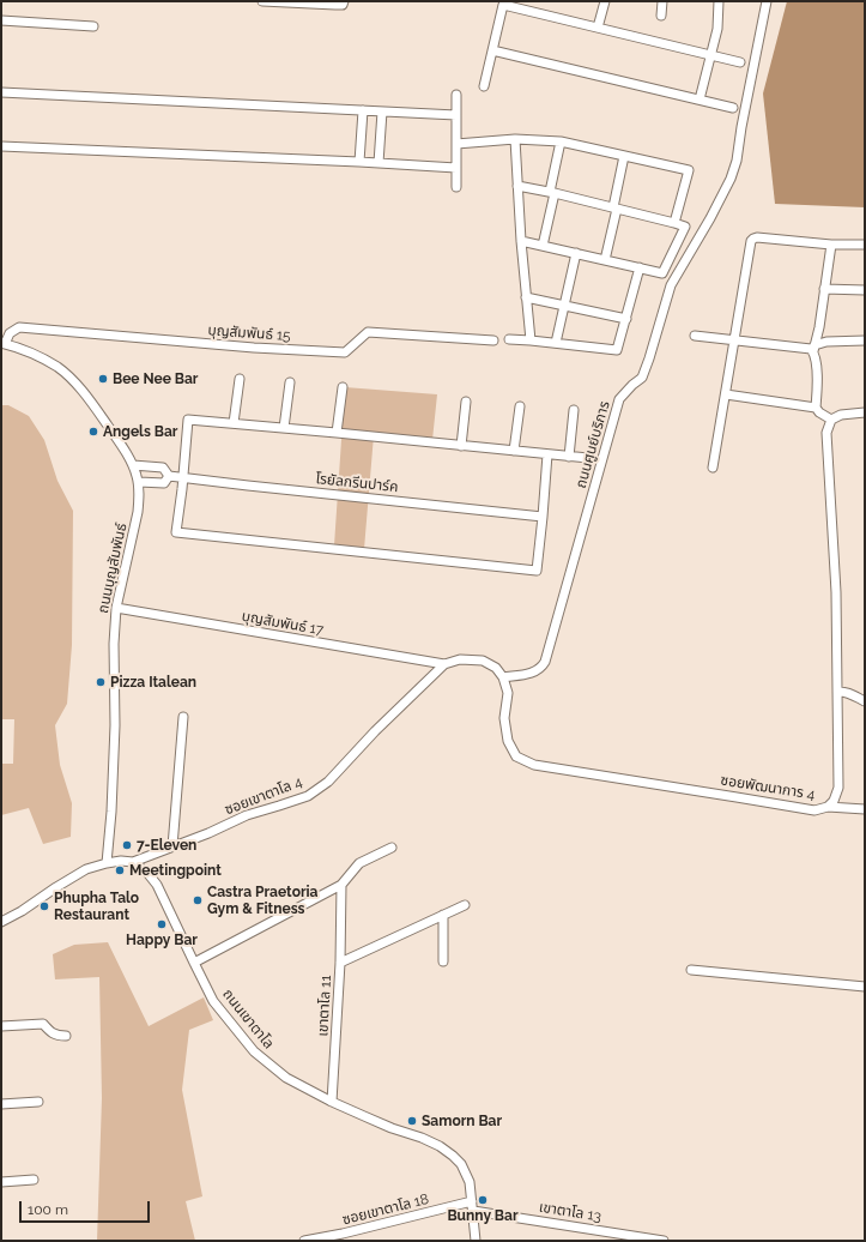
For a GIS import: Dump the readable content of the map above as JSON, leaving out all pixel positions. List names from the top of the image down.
{
  "streets": {
    "street": [
      "บุญสัมพันธ์ 15",
      "ถนนศูนย์บริการ",
      "โรยัลกรีนปาร์ค",
      "ถนนบุญสัมพันธ์",
      "บุญสัมพันธ์ 17",
      "ซอยพัฒนาการ 4",
      "ซอยเขาตาโล 4",
      "เขาตาโล 11",
      "ถนนเขาตาโล",
      "ซอยเขาตาโล 18",
      "เขาตาโล 13"
    ]
  },
  "crossings": [
    ["บุญสัมพันธ์ 15", "ถนนบุญสัมพันธ์"],
    ["ถนนศูนย์บริการ", "ซอยพัฒนาการ 4"],
    ["โรยัลกรีนปาร์ค", "ถนนบุญสัมพันธ์"],
    ["ถนนบุญสัมพันธ์", "บุญสัมพันธ์ 17"],
    ["บุญสัมพันธ์ 17", "ซอยเขาตาโล 4"],
    ["ซอยเขาตาโล 4", "ถนนเขาตาโล"],
    ["เขาตาโล 11", "ถนนเขาตาโล"],
    ["ถนนเขาตาโล", "ซอยเขาตาโล 18"],
    ["ถนนเขาตาโล", "เขาตาโล 13"]
  ],
  "places": [
    "Bee Nee Bar",
    "Angels Bar",
    "Pizza Italean",
    "7-Eleven",
    "Meetingpoint",
    "Castra Praetoria Gym & Fitness",
    "Phupha Talo Restaurant",
    "Happy Bar",
    "Samorn Bar",
    "Bunny Bar"
  ],
  "scale_bar": "100 m"
}
